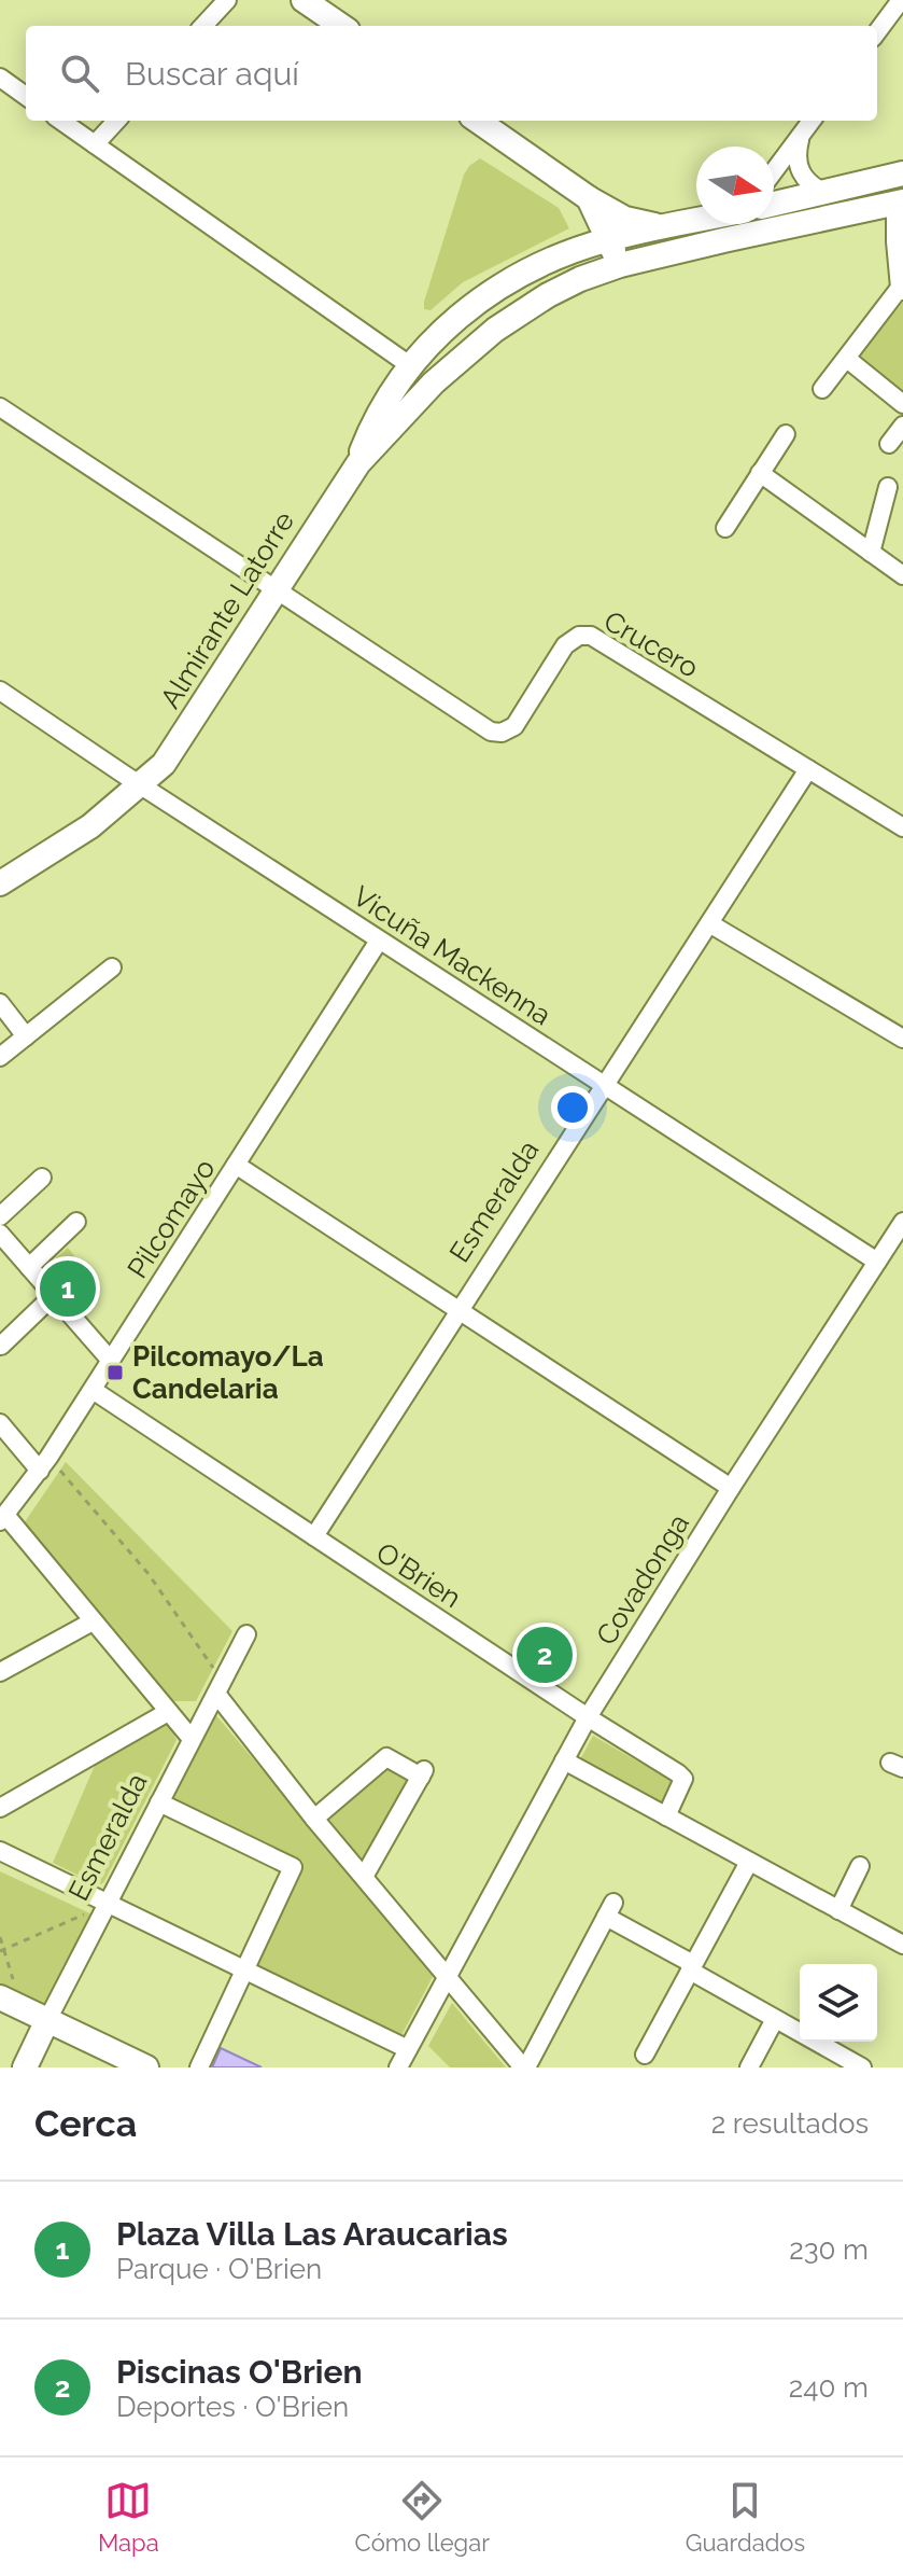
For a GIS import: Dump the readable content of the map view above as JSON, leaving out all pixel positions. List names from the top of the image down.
{
  "streets": {
    "main road": ["Almirante Latorre", "Esmeralda"],
    "street": [
      "Crucero",
      "Vicuña Mackenna",
      "Pilcomayo",
      "O'Brien",
      "Covadonga"
    ]
  },
  "crossings": [
    ["Almirante Latorre", "Crucero"],
    ["Almirante Latorre", "Vicuña Mackenna"],
    ["Crucero", "Esmeralda"],
    ["Vicuña Mackenna", "Esmeralda"],
    ["Vicuña Mackenna", "Pilcomayo"],
    ["Vicuña Mackenna", "Covadonga"],
    ["Esmeralda", "O'Brien"],
    ["Pilcomayo", "O'Brien"],
    ["O'Brien", "Covadonga"]
  ],
  "places": {
    "transit": ["Pilcomayo/La Candelaria"]
  },
  "north": "right",
  "page": {
    "search": "Buscar aquí",
    "pins": ["1", "2"],
    "heading": ["Cerca", "2 resultados"],
    "list": [
      {
        "mark": "1",
        "name": "Plaza Villa Las Araucarias",
        "note": "Parque · O'Brien",
        "value": "230 m"
      },
      {
        "mark": "2",
        "name": "Piscinas O'Brien",
        "note": "Deportes · O'Brien",
        "value": "240 m"
      }
    ],
    "nav": ["Mapa", "Cómo llegar", "Guardados"]
  }
}
